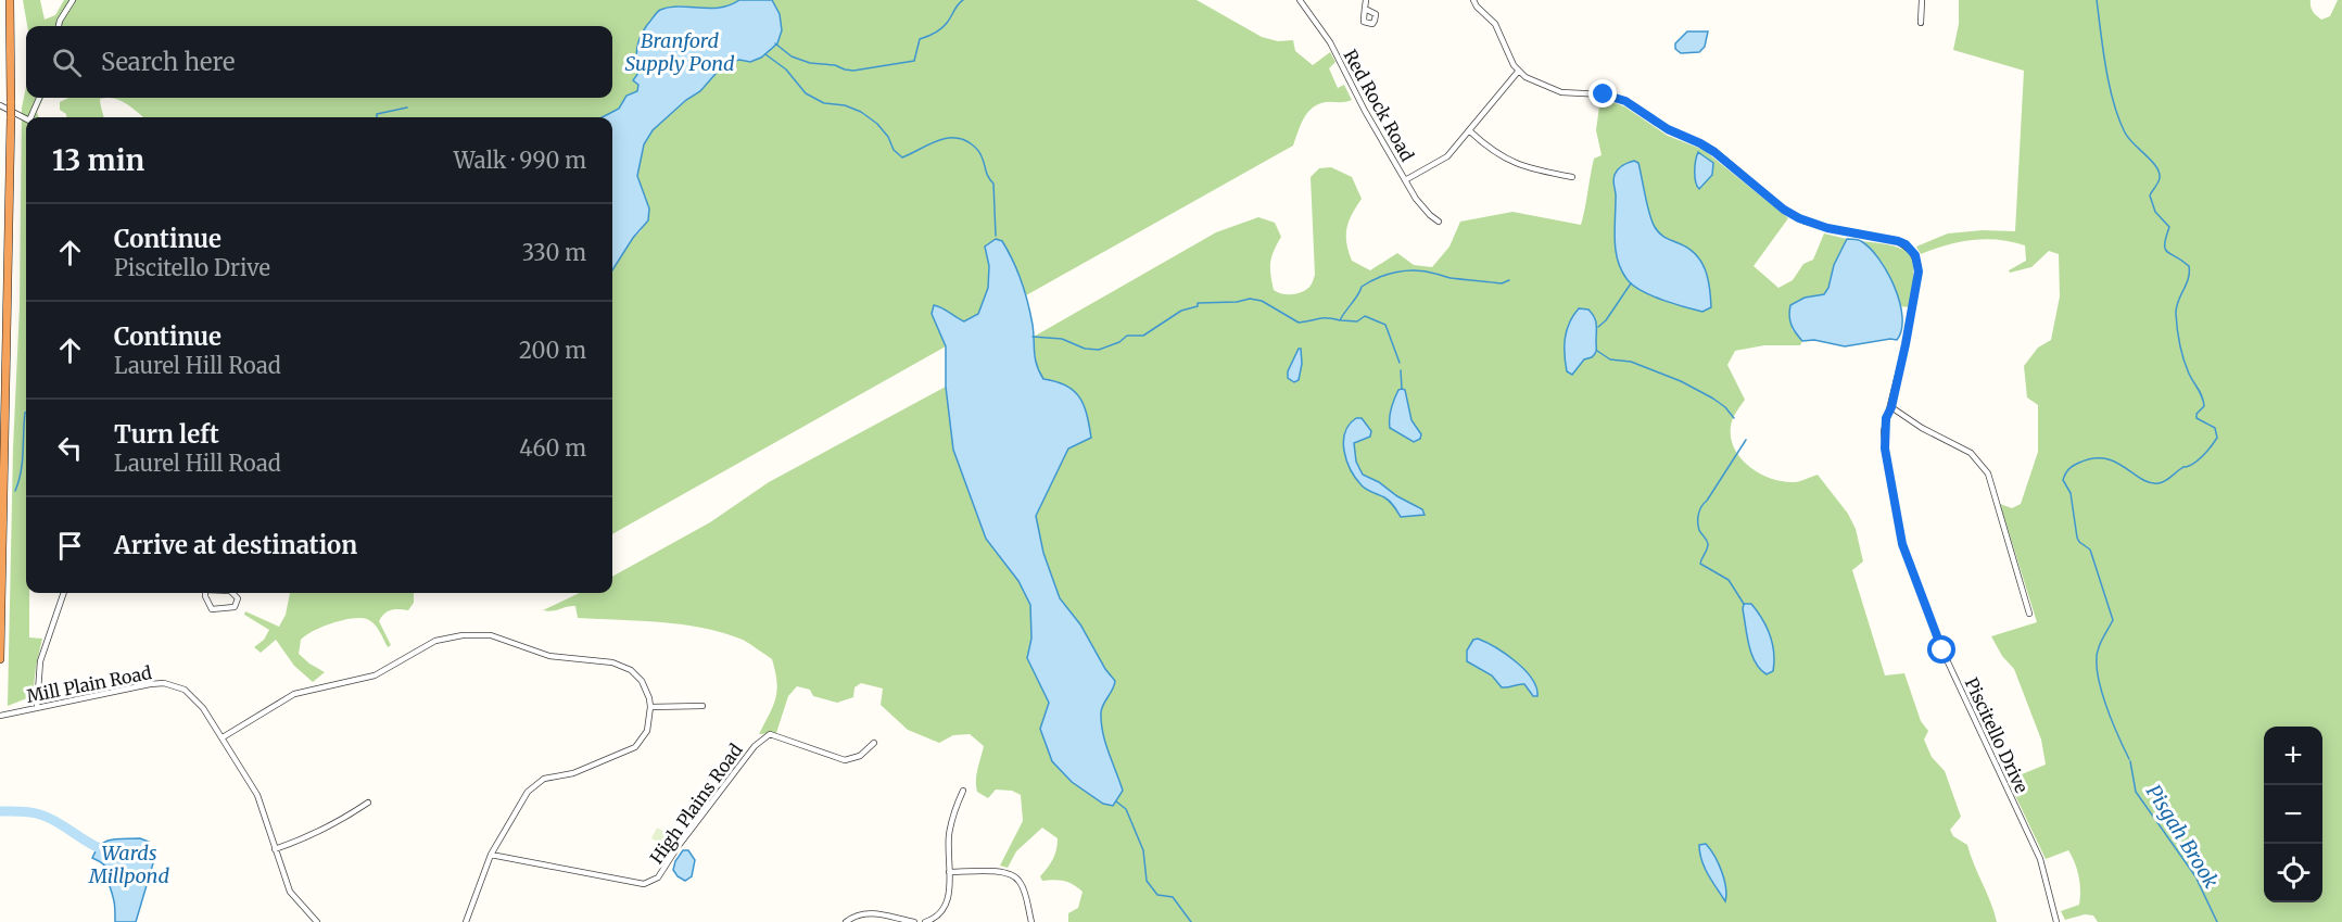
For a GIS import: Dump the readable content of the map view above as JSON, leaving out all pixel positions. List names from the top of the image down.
{
  "streets": {
    "street": [
      "Red Rock Road",
      "Mill Plain Road",
      "Piscitello Drive",
      "High Plains Road"
    ]
  },
  "water": ["Branford Supply Pond", "Pisgah Brook", "Wards Millpond"],
  "page": {
    "search": "Search here",
    "heading": ["13 min", "Walk · 990 m"],
    "list": [
      ["Continue", "Piscitello Drive", "330 m"],
      ["Continue", "Laurel Hill Road", "200 m"],
      ["Turn left", "Laurel Hill Road", "460 m"],
      "Arrive at destination"
    ],
    "map_buttons": ["+", "−"]
  }
}
